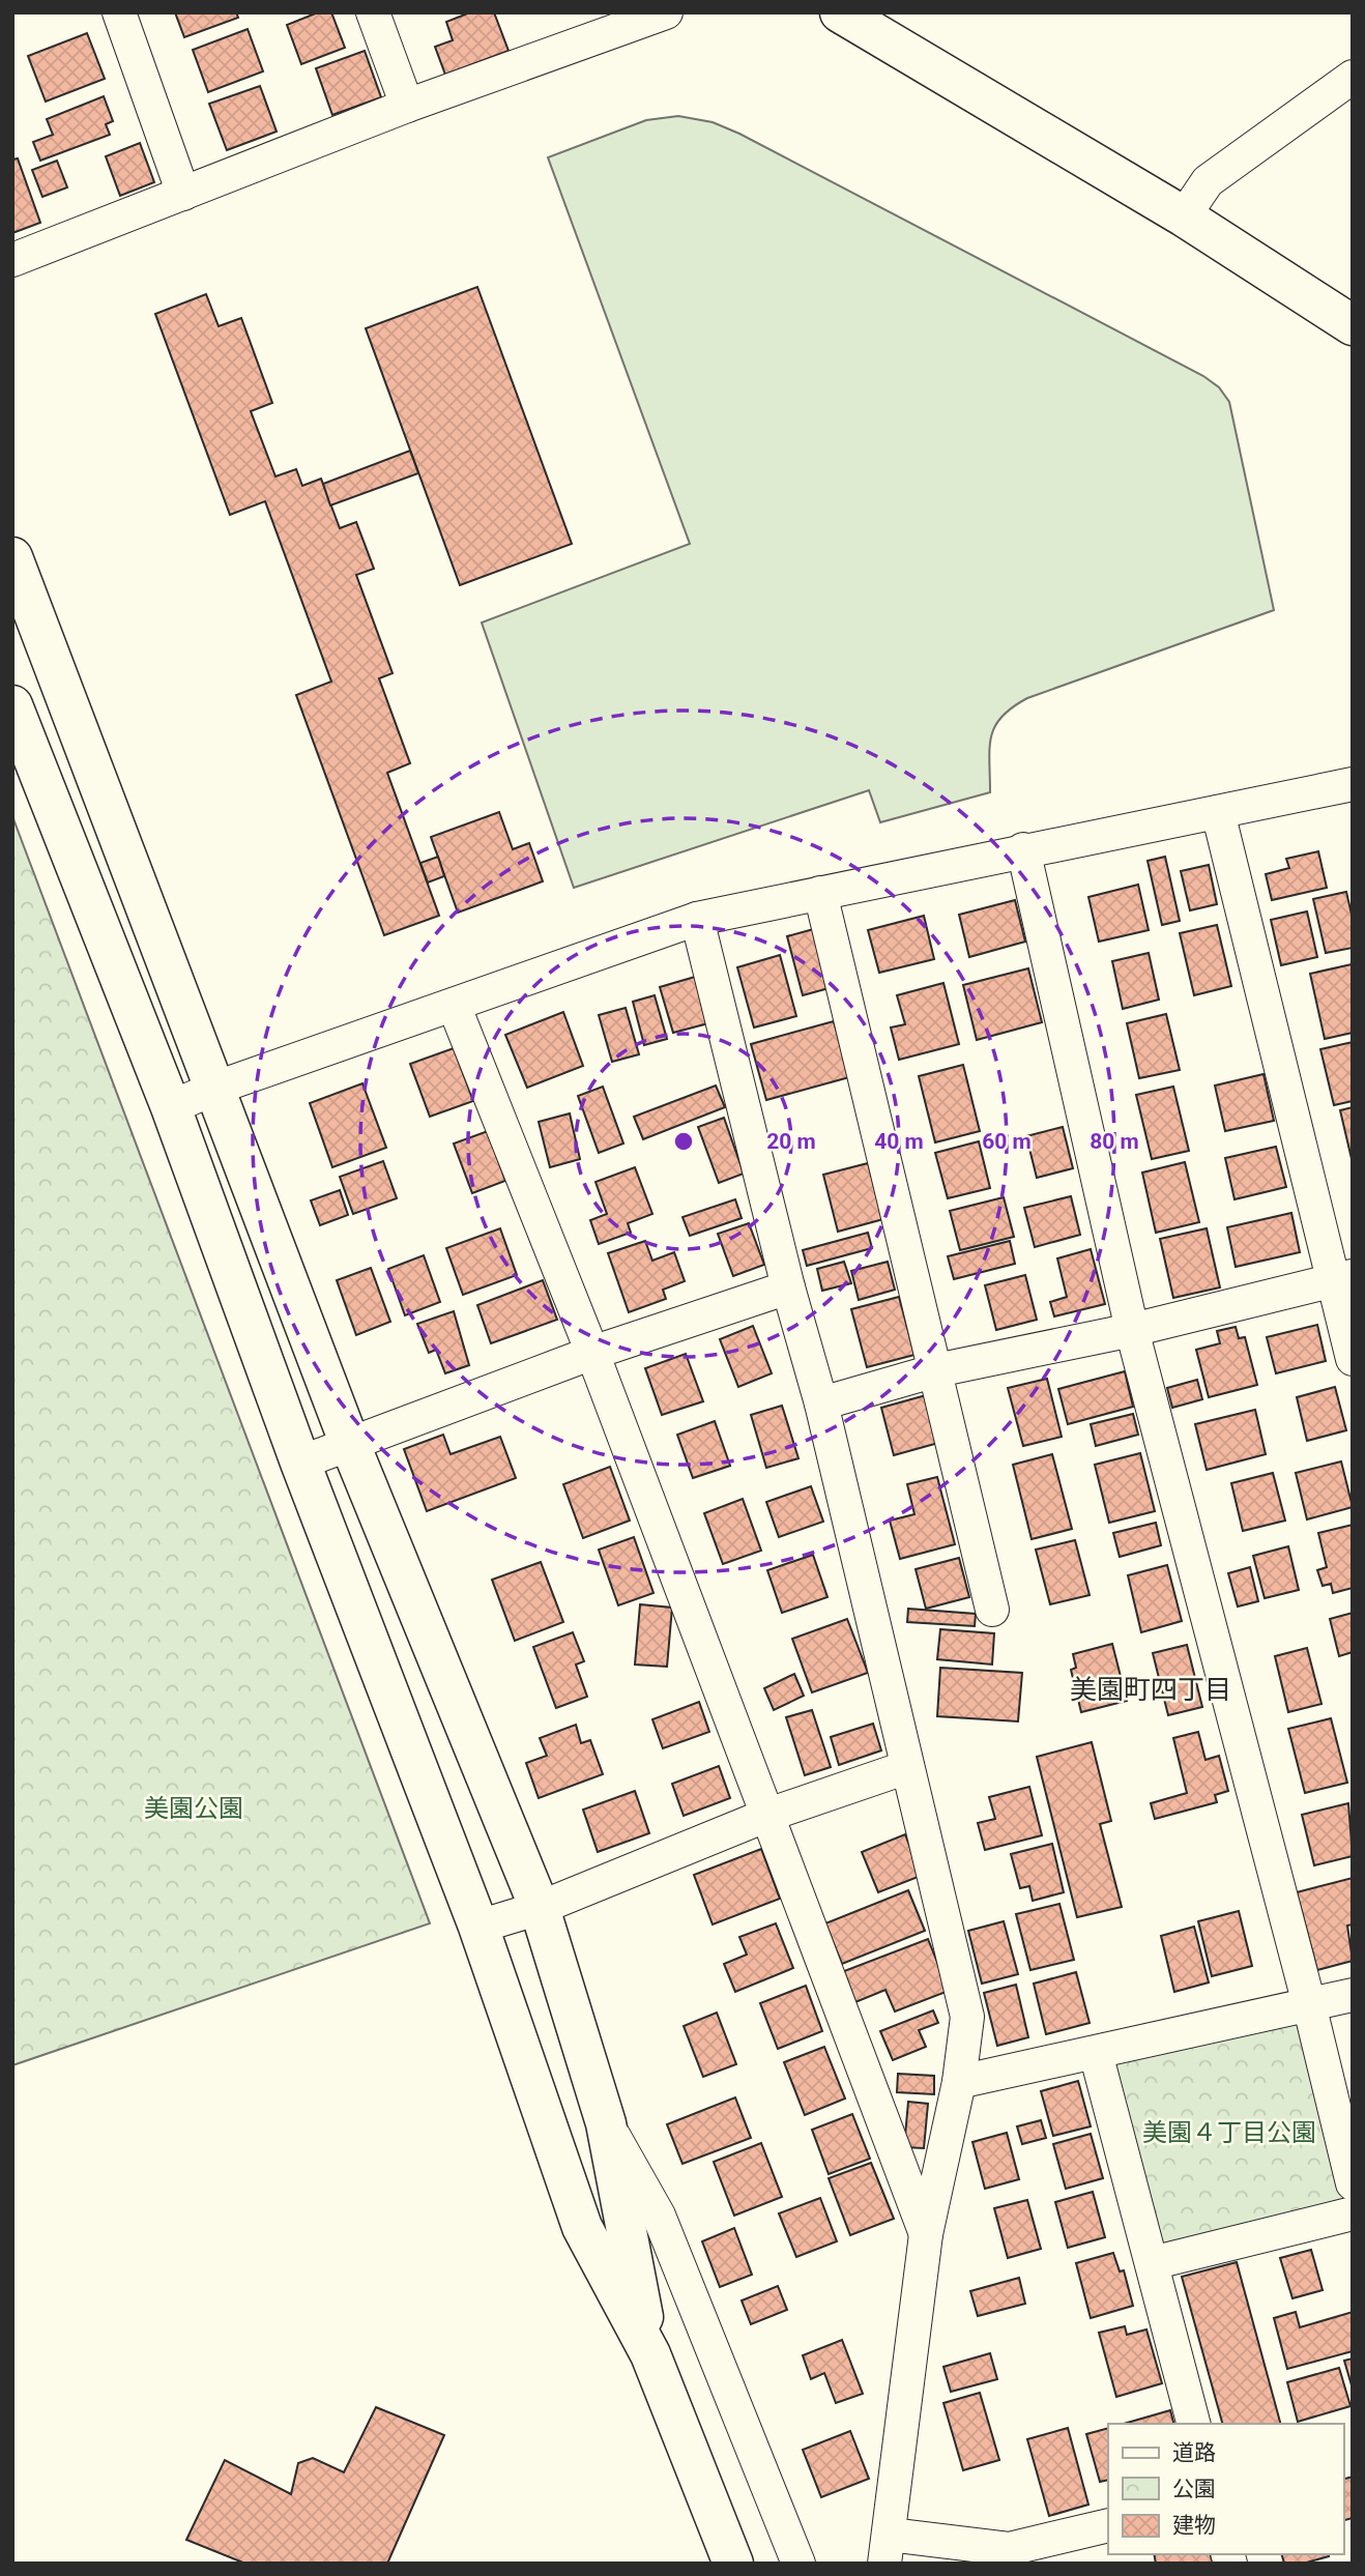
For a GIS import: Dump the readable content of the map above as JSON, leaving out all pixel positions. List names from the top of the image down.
{
  "districts": ["美園町四丁目"],
  "parks": ["美園公園", "美園４丁目公園"],
  "legend": ["道路", "公園", "建物"],
  "rings": [
    "20 m",
    "40 m",
    "60 m",
    "80 m"
  ]
}
